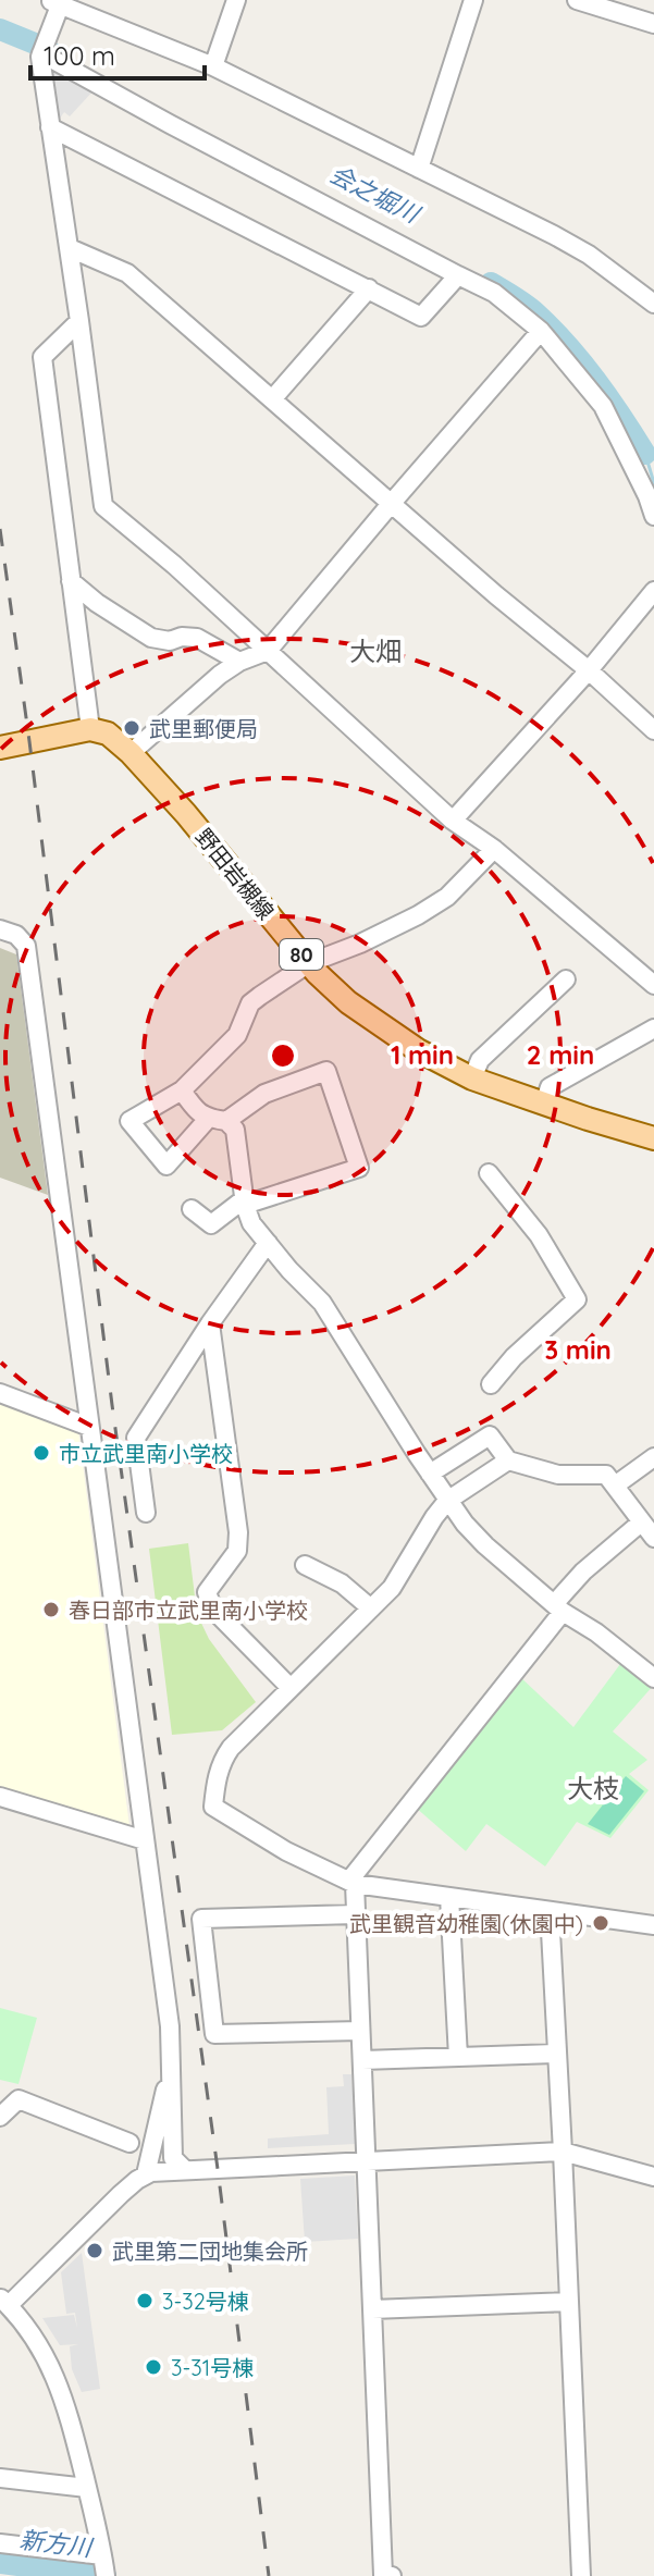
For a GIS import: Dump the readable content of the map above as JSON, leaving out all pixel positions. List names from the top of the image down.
{
  "streets": {
    "main road": ["野田岩槻線", "80"]
  },
  "districts": ["大畑", "大枝"],
  "water": ["会之堀川", "新方川"],
  "places": [
    "武里郵便局",
    "市立武里南小学校",
    "春日部市立武里南小学校",
    "武里観音幼稚園(休園中)",
    "武里第二団地集会所",
    "3-32号棟",
    "3-31号棟"
  ],
  "scale_bar": "100 m",
  "rings": ["1 min", "2 min", "3 min"]
}
